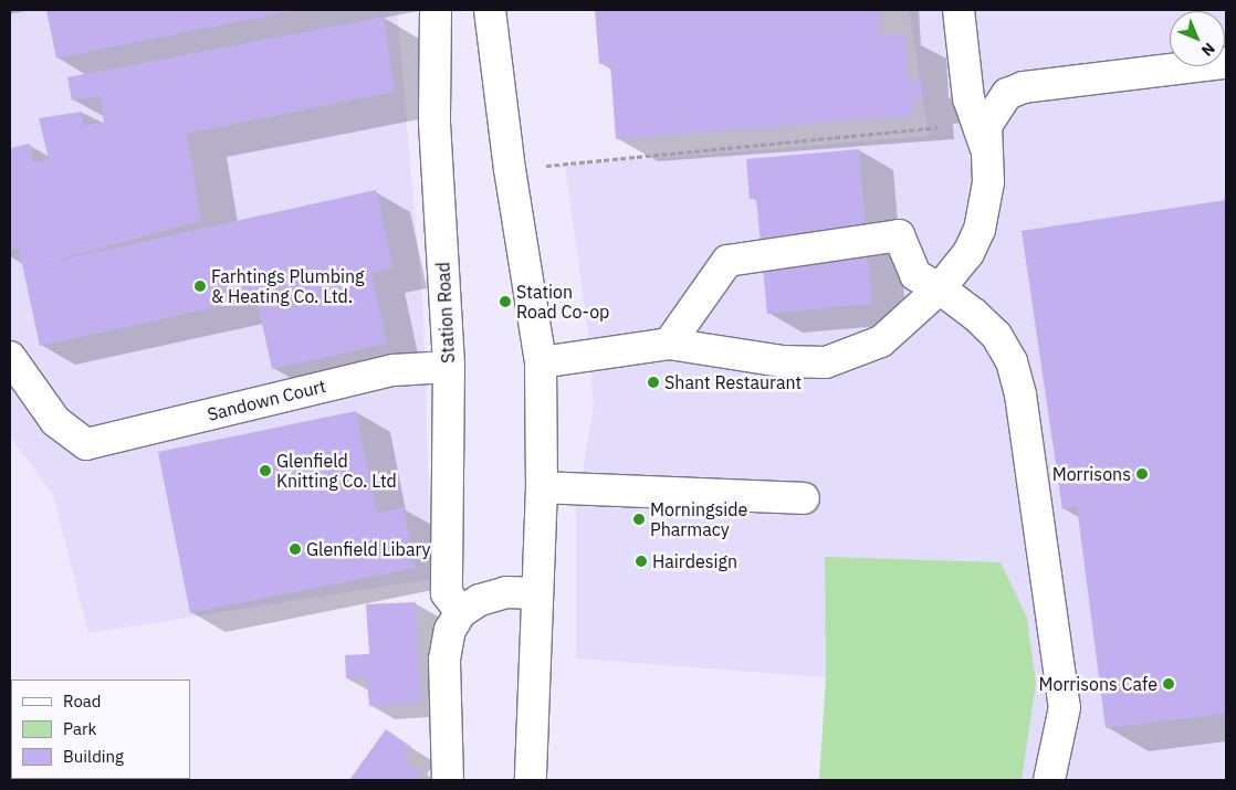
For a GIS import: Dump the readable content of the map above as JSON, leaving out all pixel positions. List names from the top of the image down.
{
  "streets": {
    "street": ["Station Road", "Sandown Court"]
  },
  "crossings": [
    ["Station Road", "Sandown Court"]
  ],
  "places": [
    "Farhtings Plumbing & Heating Co. Ltd.",
    "Station Road Co-op",
    "Shant Restaurant",
    "Glenfield Knitting Co. Ltd",
    "Morrisons",
    "Morningside Pharmacy",
    "Glenfield Libary",
    "Hairdesign",
    "Morrisons Cafe"
  ],
  "legend": ["Road", "Park", "Building"],
  "north": "bottom right"
}
